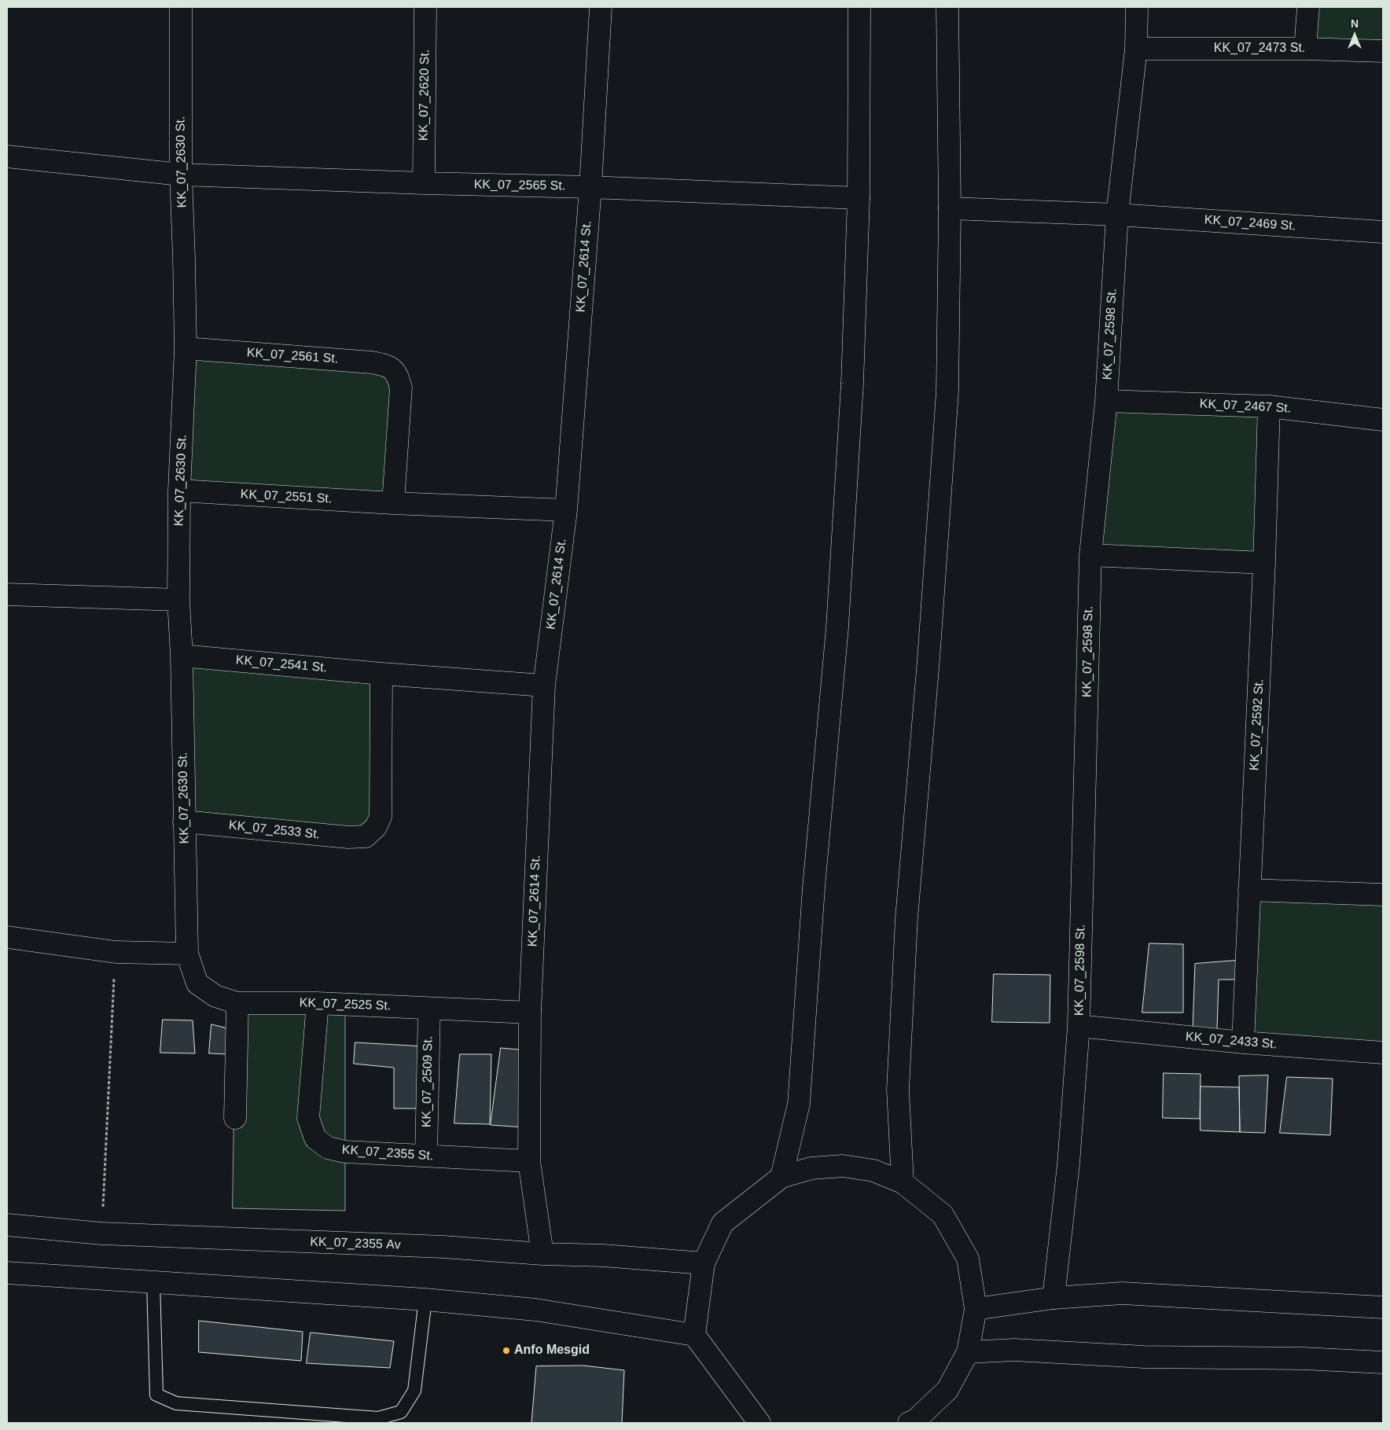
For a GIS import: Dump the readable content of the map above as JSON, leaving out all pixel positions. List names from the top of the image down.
{
  "streets": {
    "main road": [
      "KK_07_2473 St.",
      "KK_07_2620 St.",
      "KK_07_2630 St.",
      "KK_07_2565 St.",
      "KK_07_2469 St.",
      "KK_07_2614 St.",
      "KK_07_2598 St.",
      "KK_07_2561 St.",
      "KK_07_2467 St.",
      "KK_07_2551 St.",
      "KK_07_2541 St.",
      "KK_07_2592 St.",
      "KK_07_2533 St.",
      "KK_07_2525 St.",
      "KK_07_2433 St.",
      "KK_07_2509 St.",
      "KK_07_2355 St.",
      "KK_07_2355 Av"
    ]
  },
  "crossings": [
    ["KK_07_2473 St.", "KK_07_2598 St."],
    ["KK_07_2620 St.", "KK_07_2565 St."],
    ["KK_07_2630 St.", "KK_07_2565 St."],
    ["KK_07_2630 St.", "KK_07_2561 St."],
    ["KK_07_2630 St.", "KK_07_2551 St."],
    ["KK_07_2630 St.", "KK_07_2541 St."],
    ["KK_07_2630 St.", "KK_07_2533 St."],
    ["KK_07_2630 St.", "KK_07_2525 St."],
    ["KK_07_2565 St.", "KK_07_2614 St."],
    ["KK_07_2469 St.", "KK_07_2598 St."],
    ["KK_07_2614 St.", "KK_07_2551 St."],
    ["KK_07_2614 St.", "KK_07_2541 St."],
    ["KK_07_2614 St.", "KK_07_2525 St."],
    ["KK_07_2614 St.", "KK_07_2355 St."],
    ["KK_07_2614 St.", "KK_07_2355 Av"],
    ["KK_07_2598 St.", "KK_07_2467 St."],
    ["KK_07_2598 St.", "KK_07_2433 St."],
    ["KK_07_2561 St.", "KK_07_2551 St."],
    ["KK_07_2467 St.", "KK_07_2592 St."],
    ["KK_07_2541 St.", "KK_07_2533 St."],
    ["KK_07_2592 St.", "KK_07_2433 St."],
    ["KK_07_2525 St.", "KK_07_2509 St."],
    ["KK_07_2525 St.", "KK_07_2355 St."],
    ["KK_07_2509 St.", "KK_07_2355 St."]
  ],
  "places": ["Anfo Mesgid"],
  "north": "top"
}
